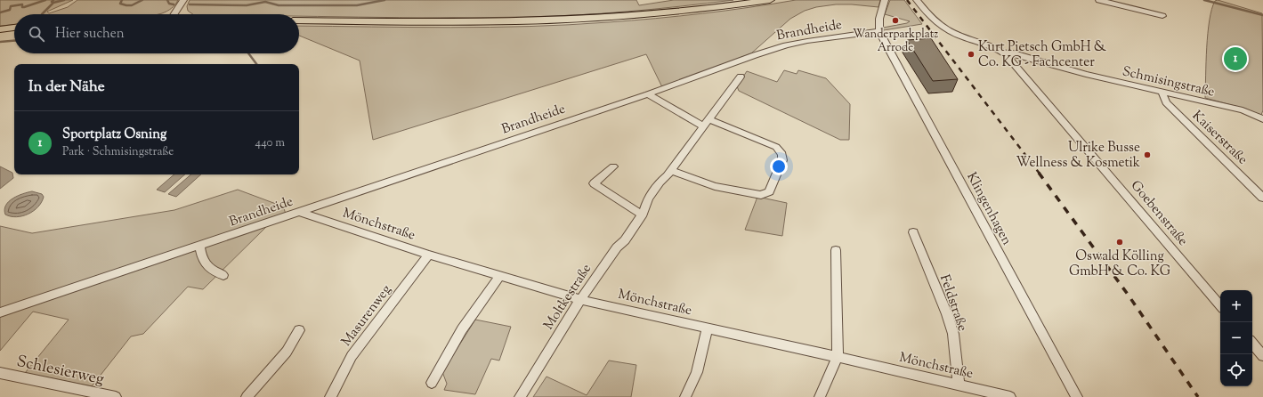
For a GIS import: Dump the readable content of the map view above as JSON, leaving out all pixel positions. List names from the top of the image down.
{
  "streets": {
    "street": [
      "Brandheide",
      "Schmisingstraße",
      "Kaiserstraße",
      "Klingenhagen",
      "Goebenstraße",
      "Mönchstraße",
      "Moltkestraße",
      "Feldstraße",
      "Masurenweg",
      "Schlesierweg"
    ]
  },
  "crossings": [
    ["Brandheide", "Klingenhagen"],
    ["Brandheide", "Mönchstraße"],
    ["Schmisingstraße", "Kaiserstraße"],
    ["Schmisingstraße", "Goebenstraße"],
    ["Mönchstraße", "Moltkestraße"],
    ["Mönchstraße", "Feldstraße"],
    ["Mönchstraße", "Masurenweg"]
  ],
  "places": [
    "Wanderparkplatz Arrode",
    "Kurt Pietsch GmbH & Co. KG - Fachcenter",
    "Ulrike Busse Wellness & Kosmetik",
    "Oswald Kölling GmbH & Co. KG"
  ],
  "page": {
    "search": "Hier suchen",
    "pins": "1",
    "heading": "In der Nähe",
    "list": [
      {
        "mark": "1",
        "name": "Sportplatz Osning",
        "note": "Park · Schmisingstraße",
        "value": "440 m"
      }
    ],
    "map_buttons": ["+", "−"]
  }
}
